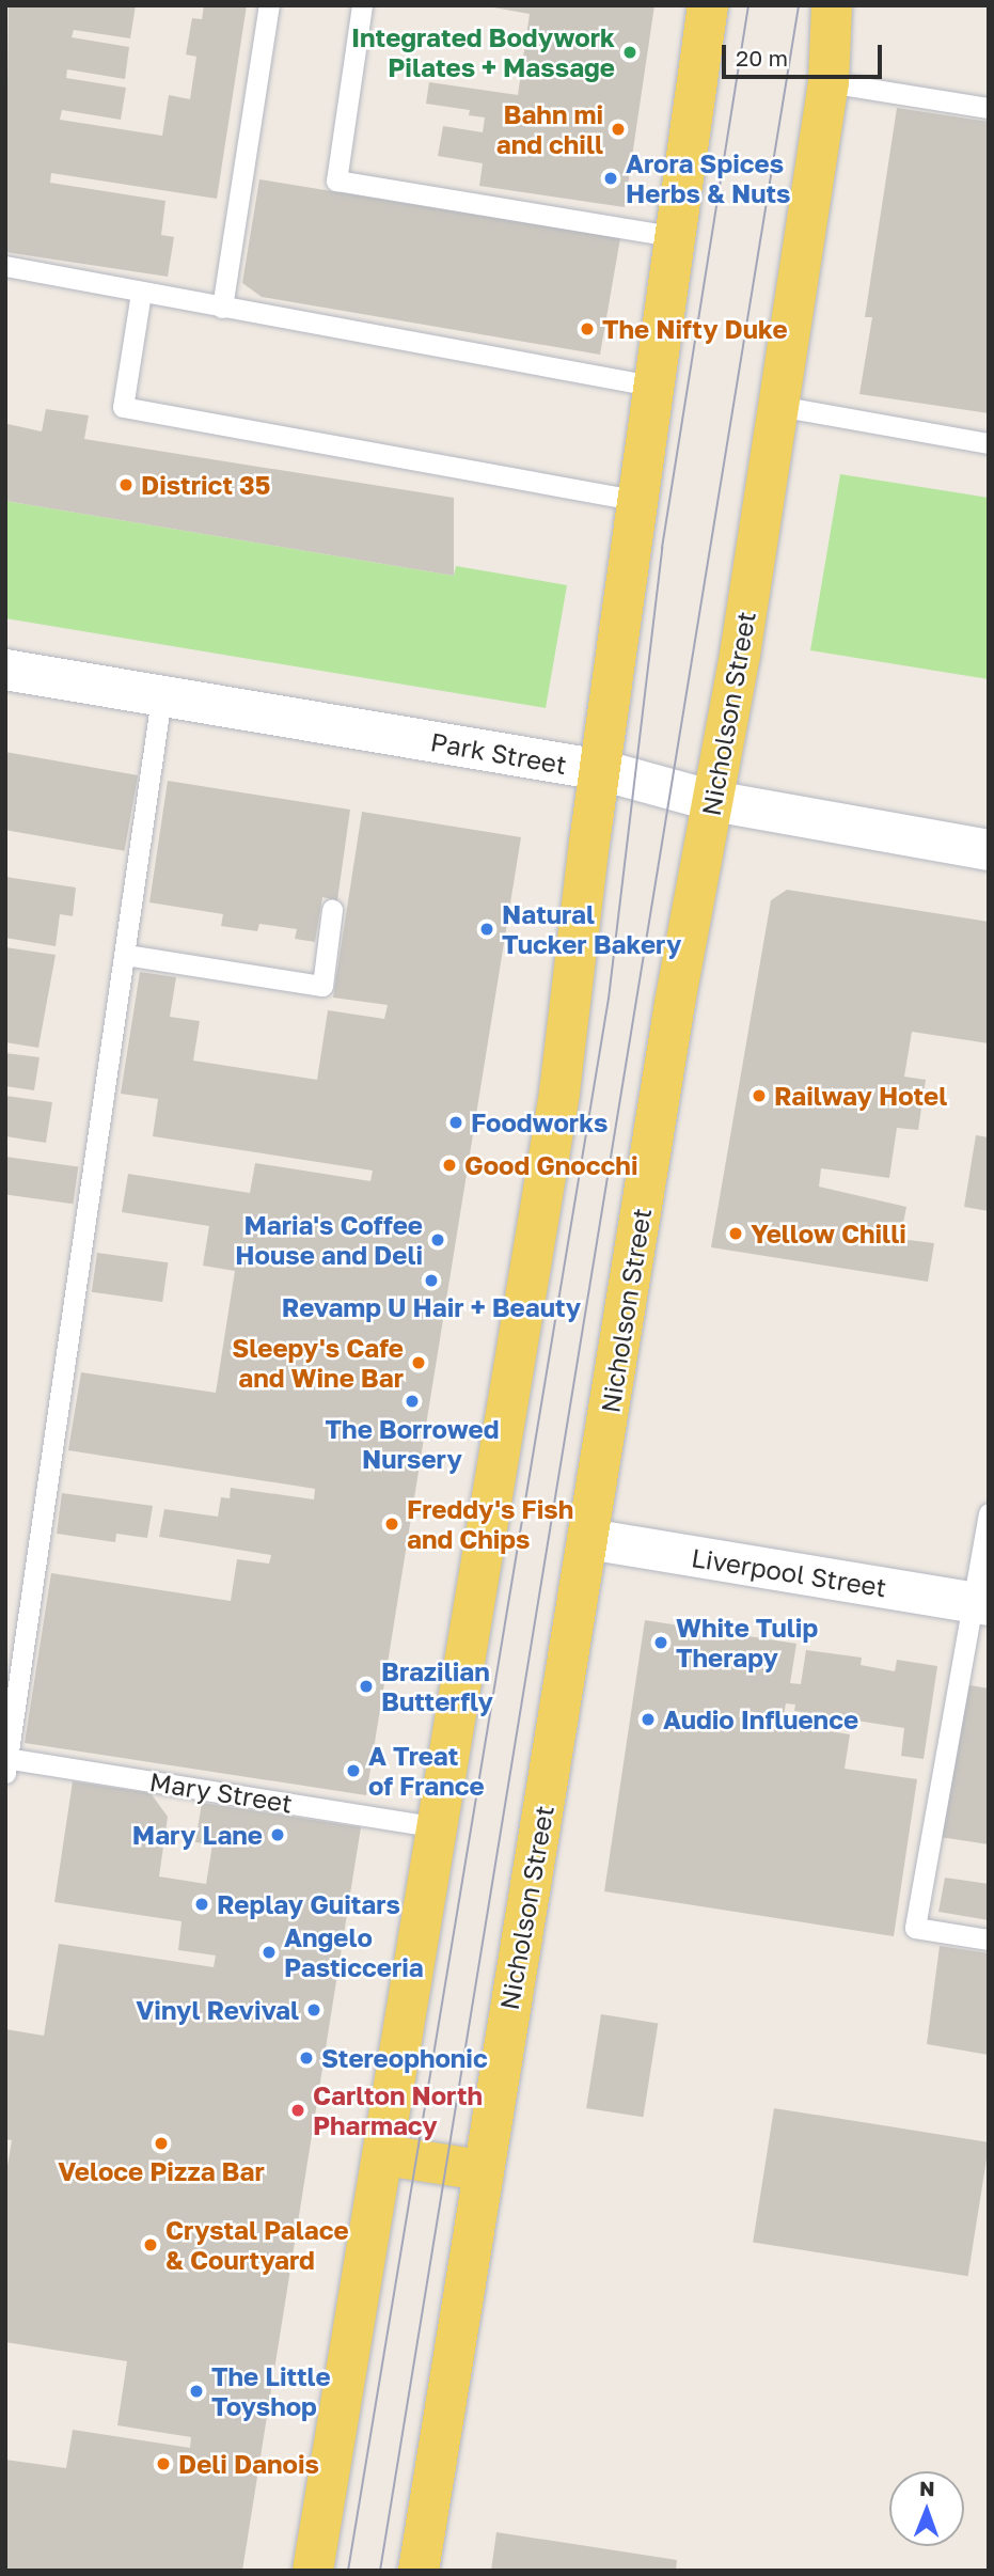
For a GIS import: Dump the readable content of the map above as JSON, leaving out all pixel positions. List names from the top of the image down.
{
  "streets": {
    "main road": ["Nicholson Street"],
    "street": ["Park Street", "Liverpool Street"],
    "lane": ["Mary Street"]
  },
  "crossings": [
    ["Nicholson Street", "Park Street"],
    ["Nicholson Street", "Liverpool Street"]
  ],
  "places": [
    "Integrated Bodywork Pilates + Massage",
    "Bahn mi and chill",
    "Arora Spices Herbs & Nuts",
    "The Nifty Duke",
    "District 35",
    "Natural Tucker Bakery",
    "Railway Hotel",
    "Foodworks",
    "Good Gnocchi",
    "Yellow Chilli",
    "Maria's Coffee House and Deli",
    "Revamp U Hair + Beauty",
    "Sleepy's Cafe and Wine Bar",
    "The Borrowed Nursery",
    "Freddy's Fish and Chips",
    "White Tulip Therapy",
    "Brazilian Butterfly",
    "Audio Influence",
    "A Treat of France",
    "Mary Lane",
    "Replay Guitars",
    "Angelo Pasticceria",
    "Vinyl Revival",
    "Stereophonic",
    "Carlton North Pharmacy",
    "Veloce Pizza Bar",
    "Crystal Palace & Courtyard",
    "The Little Toyshop",
    "Deli Danois"
  ],
  "scale_bar": "20 m",
  "north": "top"
}
